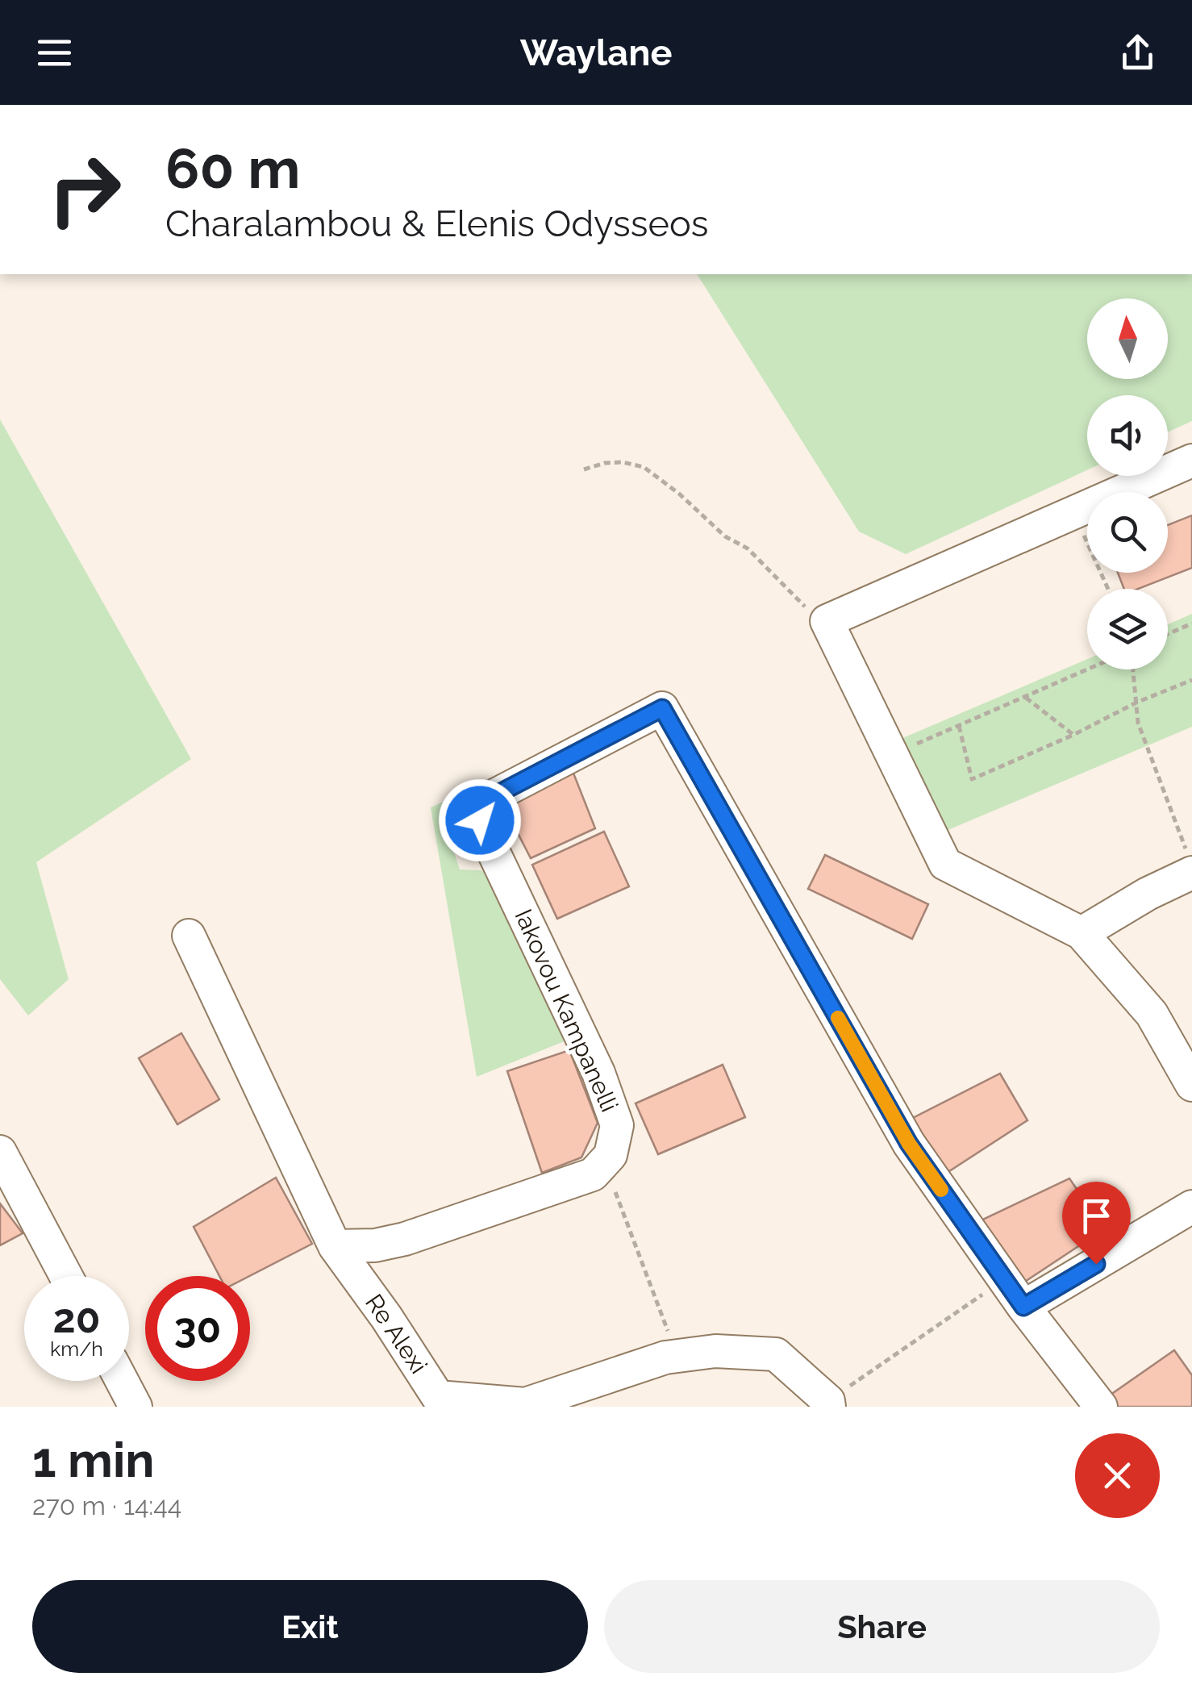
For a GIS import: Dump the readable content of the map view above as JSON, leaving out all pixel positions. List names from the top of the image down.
{
  "streets": {
    "street": ["Iakovou Kampanelli", "Re Alexi"]
  },
  "north": "top",
  "page": {
    "header": "Waylane",
    "turn": ["60 m", "Charalambou & Elenis Odysseos"],
    "speed": "20 km/h",
    "limit": "30",
    "heading": ["1 min", "270 m · 14:44"],
    "buttons": ["Exit", "Share"]
  }
}
